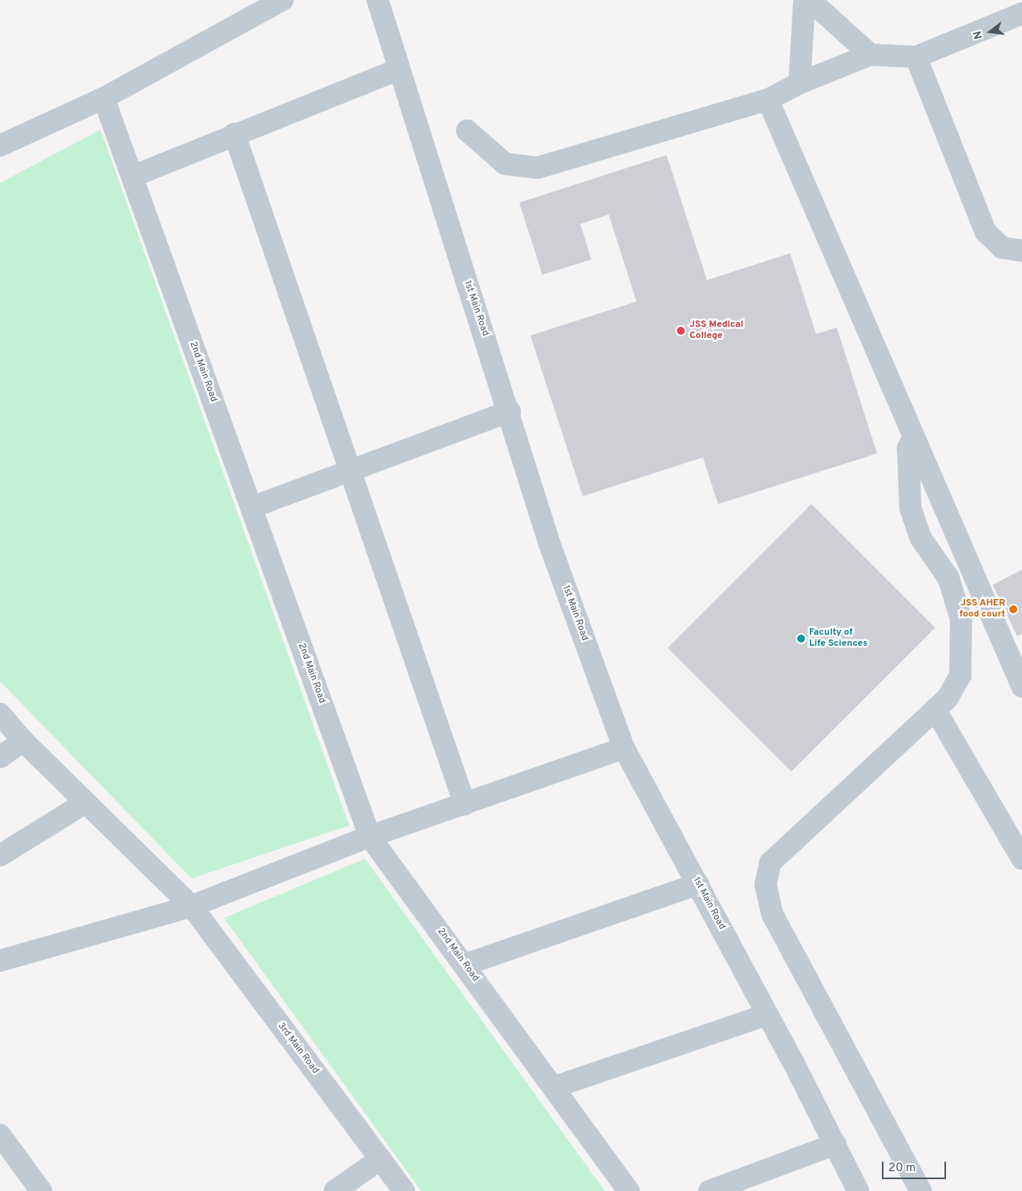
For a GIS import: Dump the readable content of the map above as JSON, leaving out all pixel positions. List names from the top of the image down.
{
  "streets": {
    "street": ["1st Main Road", "2nd Main Road", "3rd Main Road"]
  },
  "places": ["JSS Medical College", "JSS AHER food court", "Faculty of Life Sciences"],
  "scale_bar": "20 m",
  "north": "left"
}
